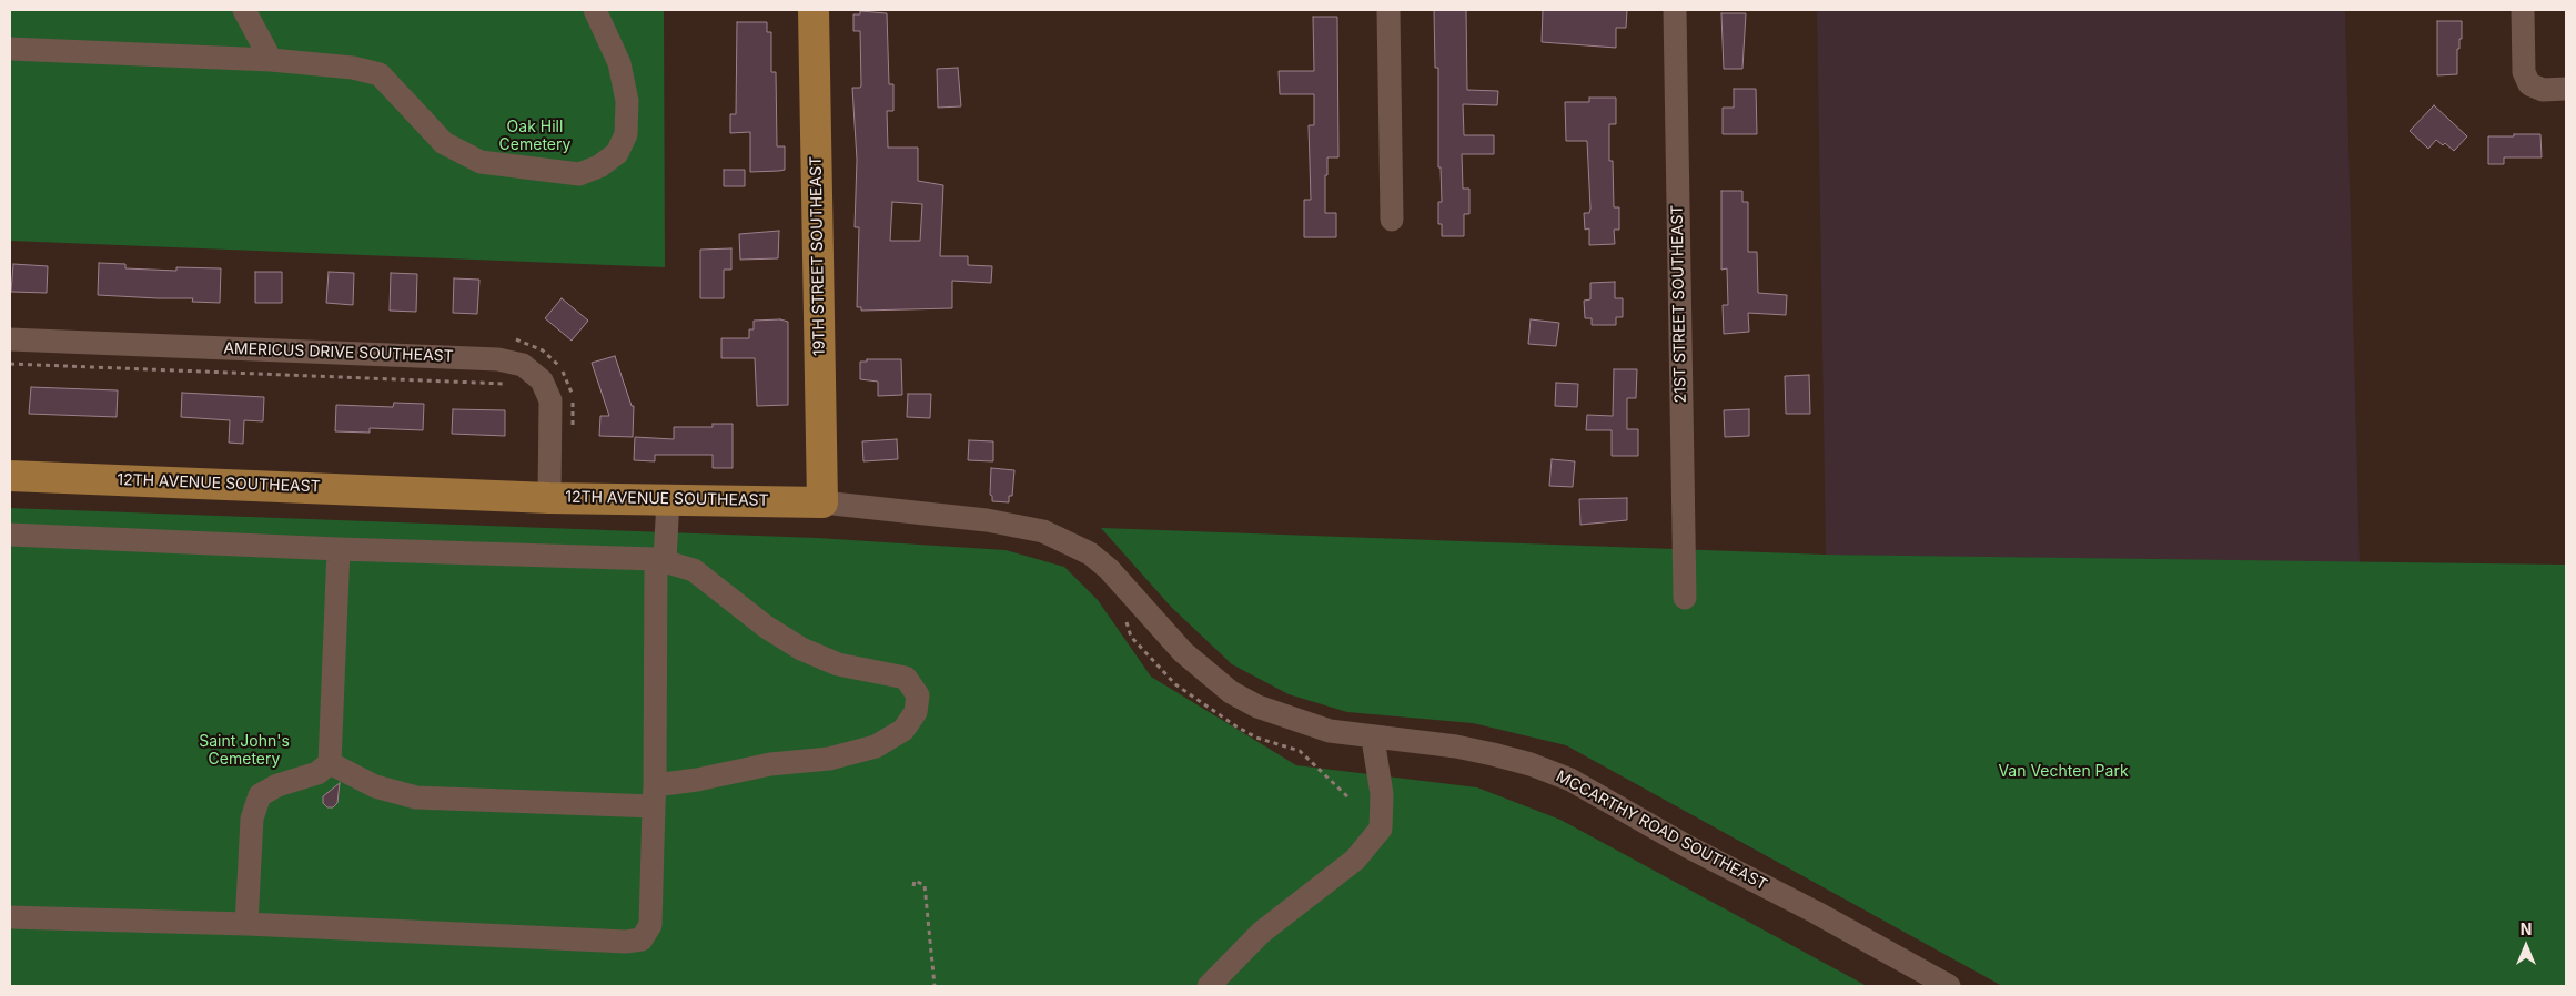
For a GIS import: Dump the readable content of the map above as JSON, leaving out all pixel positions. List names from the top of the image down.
{
  "streets": {
    "main road": ["19TH STREET SOUTHEAST", "12TH AVENUE SOUTHEAST"],
    "street": ["21ST STREET SOUTHEAST", "AMERICUS DRIVE SOUTHEAST", "MCCARTHY ROAD SOUTHEAST"]
  },
  "crossings": [
    ["19TH STREET SOUTHEAST", "12TH AVENUE SOUTHEAST"],
    ["AMERICUS DRIVE SOUTHEAST", "12TH AVENUE SOUTHEAST"],
    ["12TH AVENUE SOUTHEAST", "MCCARTHY ROAD SOUTHEAST"]
  ],
  "parks": ["Oak Hill Cemetery", "Saint John's Cemetery", "Van Vechten Park"],
  "north": "top"
}
